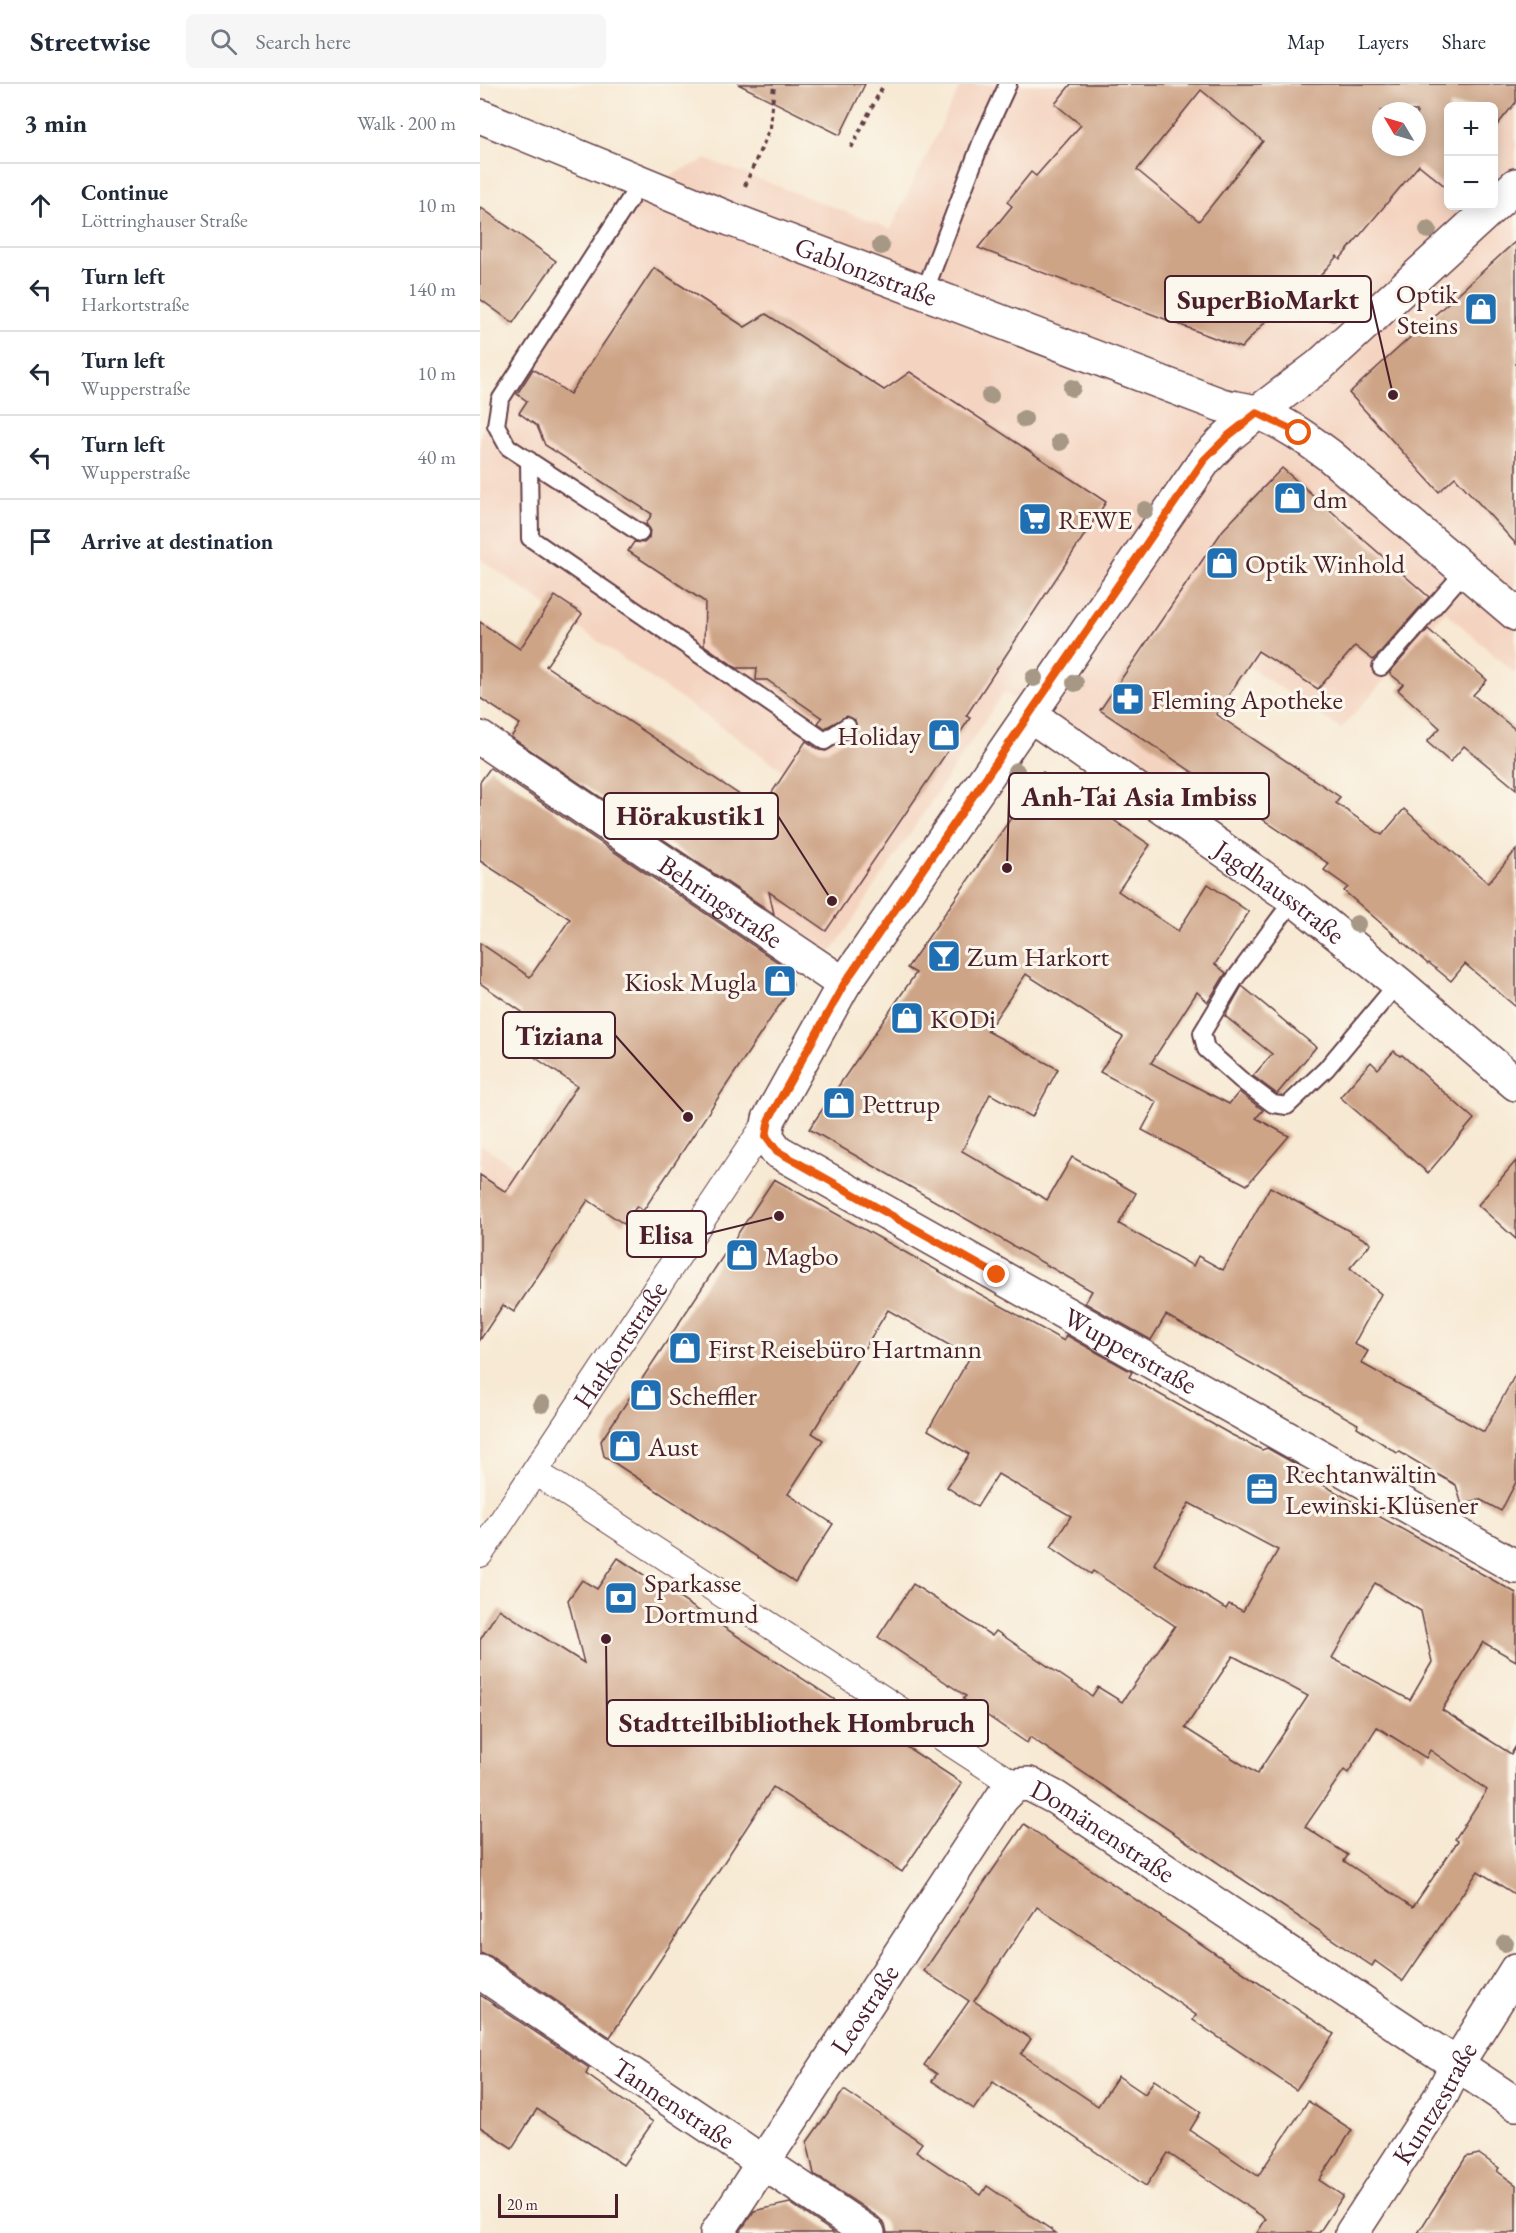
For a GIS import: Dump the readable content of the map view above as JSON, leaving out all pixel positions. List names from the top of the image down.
{
  "streets": {
    "street": [
      "Gablonzstraße",
      "Jagdhausstraße",
      "Behringstraße",
      "Harkortstraße",
      "Wupperstraße",
      "Domänenstraße",
      "Leostraße",
      "Tannenstraße",
      "Kuntzestraße"
    ]
  },
  "crossings": [
    ["Gablonzstraße", "Harkortstraße"],
    ["Jagdhausstraße", "Harkortstraße"],
    ["Behringstraße", "Harkortstraße"],
    ["Harkortstraße", "Wupperstraße"],
    ["Harkortstraße", "Domänenstraße"],
    ["Domänenstraße", "Leostraße"],
    ["Domänenstraße", "Kuntzestraße"],
    ["Leostraße", "Tannenstraße"]
  ],
  "places": {
    "shop": [
      "Optik Steins",
      "dm",
      "Optik Winhold",
      "Holiday",
      "Kiosk Mugla",
      "KODi",
      "Pettrup",
      "Magbo",
      "First Reisebüro Hartmann",
      "Scheffler",
      "Aust"
    ],
    "other": [
      "SuperBioMarkt",
      "Anh-Tai Asia Imbiss",
      "Hörakustik1",
      "Tiziana",
      "Elisa",
      "Stadtteilbibliothek Hombruch"
    ],
    "supermarket": ["REWE"],
    "pharmacy": ["Fleming Apotheke"],
    "bar": ["Zum Harkort"],
    "office": ["Rechtanwältin Lewinski-Klüsener"],
    "bank": ["Sparkasse Dortmund"]
  },
  "scale_bar": "20 m",
  "north": "top left",
  "page": {
    "header": "Streetwise",
    "search": "Search here",
    "nav": ["Map", "Layers", "Share"],
    "heading": ["3 min", "Walk · 200 m"],
    "map_buttons": ["+", "−"],
    "list": [
      ["Continue", "Löttringhauser Straße", "10 m"],
      ["Turn left", "Harkortstraße", "140 m"],
      ["Turn left", "Wupperstraße", "10 m"],
      ["Turn left", "Wupperstraße", "40 m"],
      "Arrive at destination"
    ],
    "scale": "20 m"
  }
}
